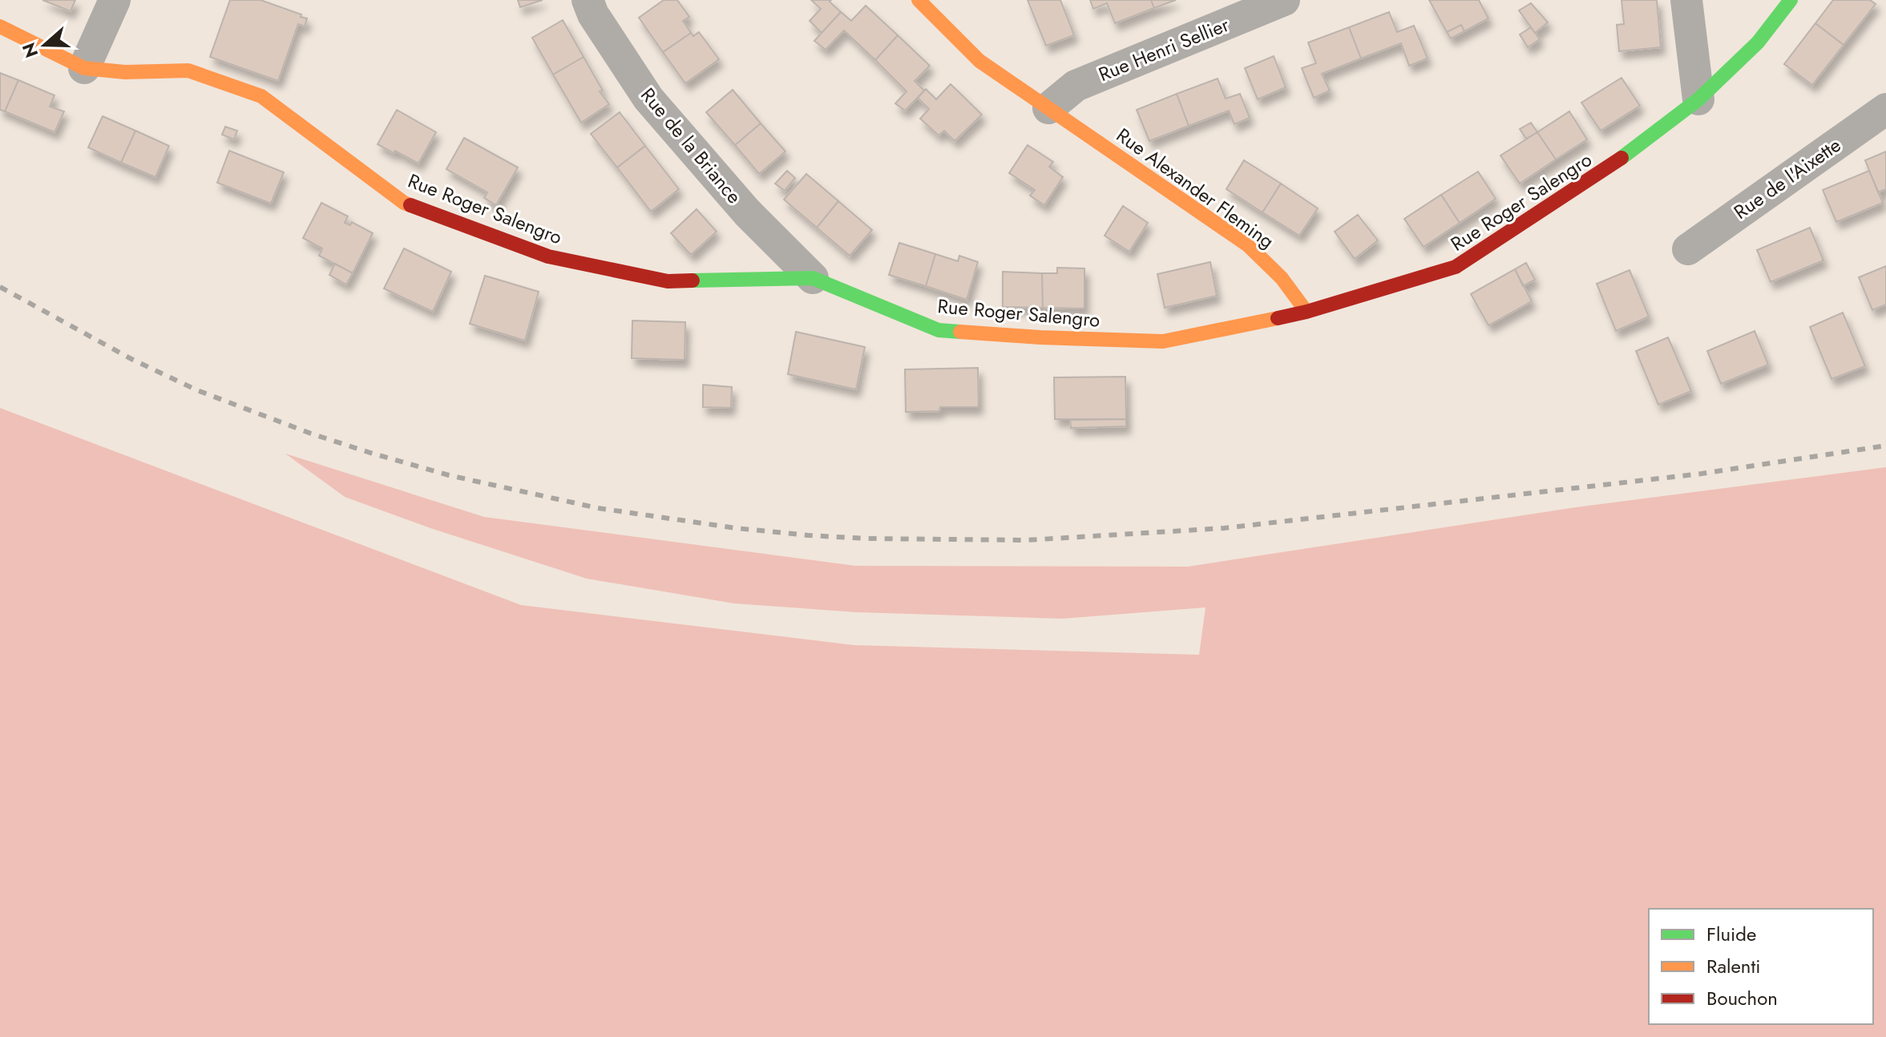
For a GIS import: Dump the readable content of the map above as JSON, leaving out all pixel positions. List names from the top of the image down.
{
  "streets": {
    "street": [
      "Rue Henri Sellier",
      "Rue de la Briance",
      "Rue de l'Aixette",
      "Rue Alexander Fleming",
      "Rue Roger Salengro"
    ]
  },
  "crossings": [
    ["Rue Henri Sellier", "Rue Alexander Fleming"],
    ["Rue de la Briance", "Rue Roger Salengro"],
    ["Rue Alexander Fleming", "Rue Roger Salengro"]
  ],
  "legend": ["Fluide", "Ralenti", "Bouchon"],
  "north": "left"
}
